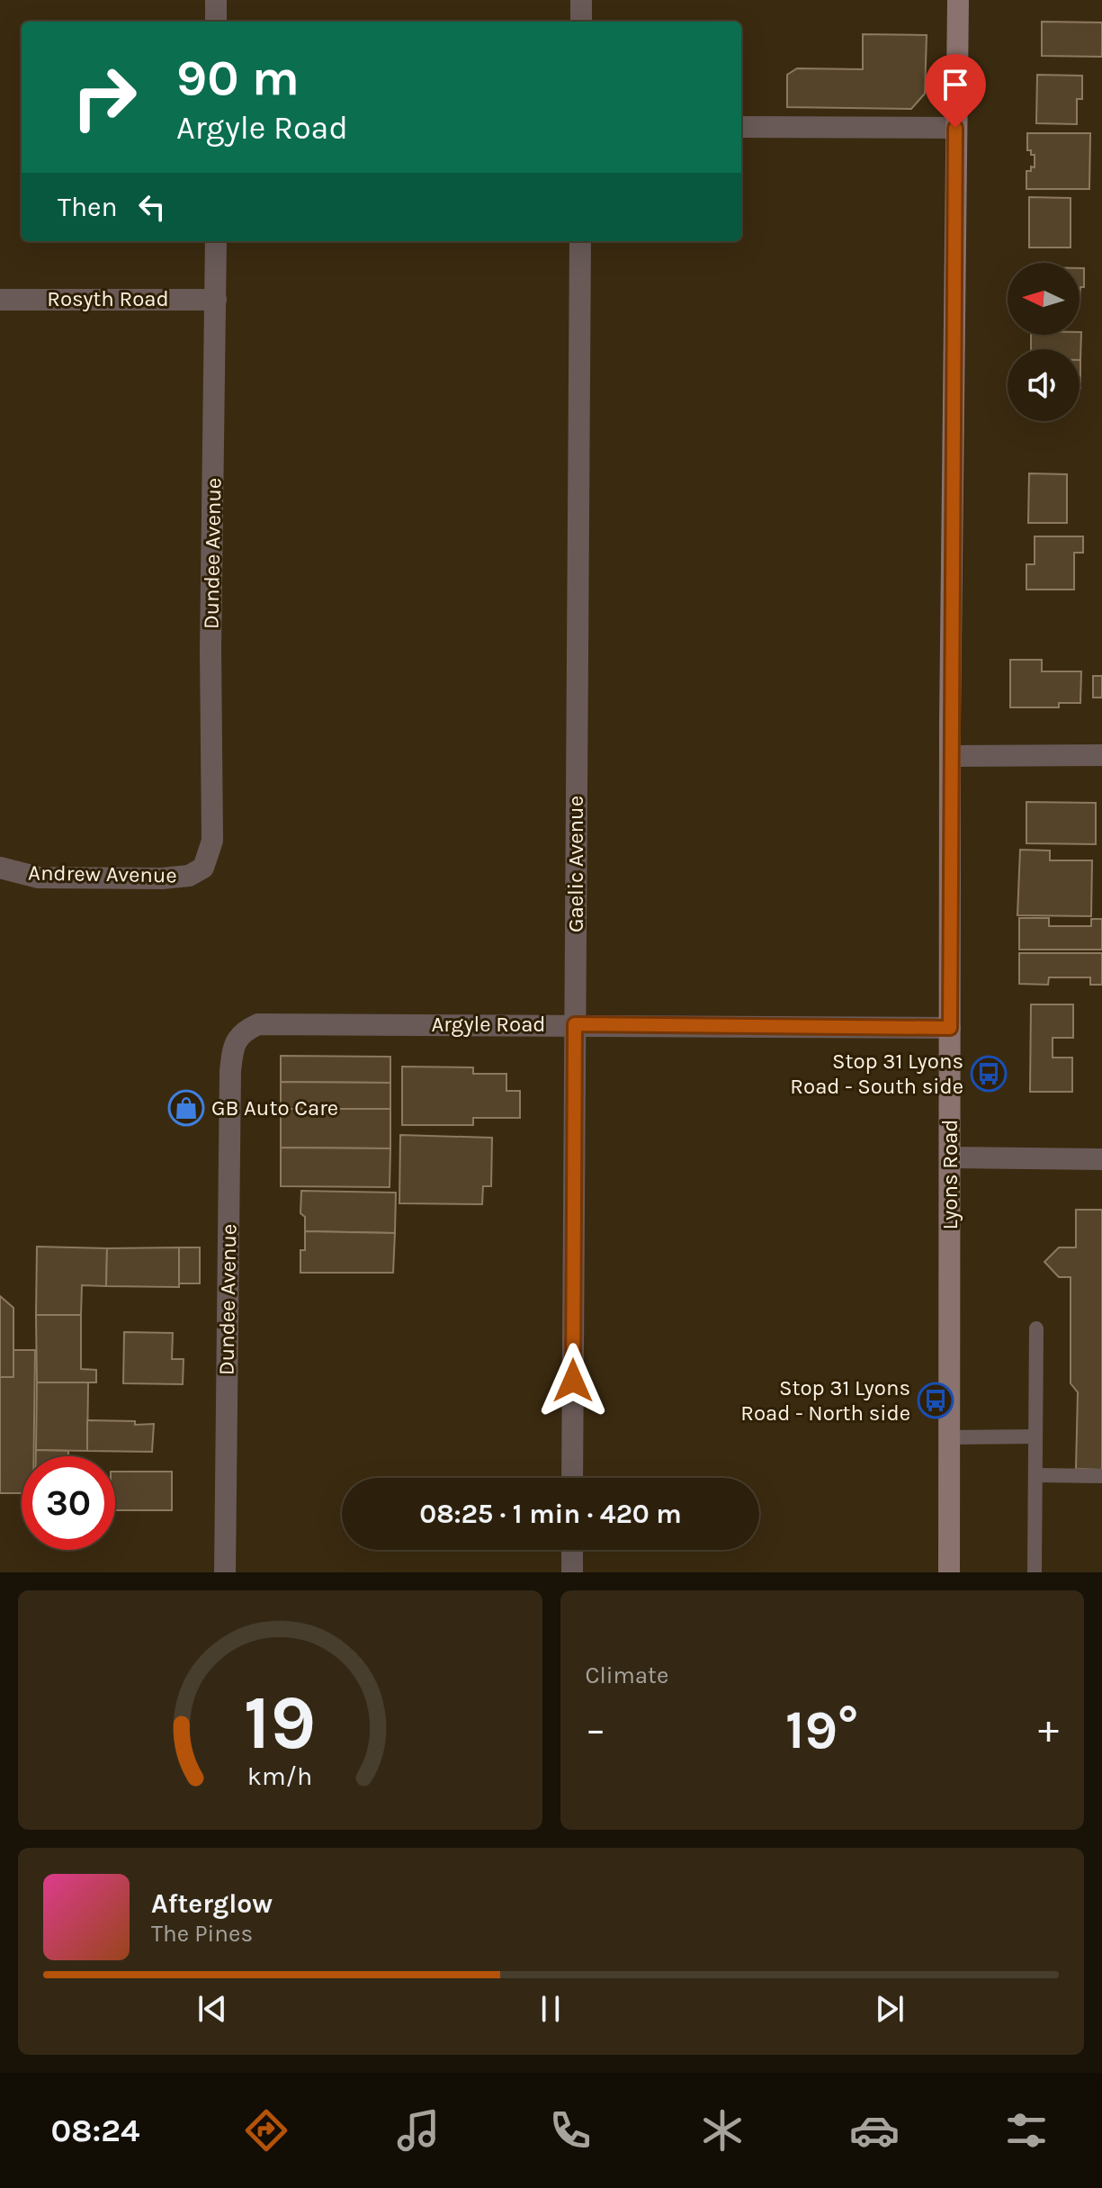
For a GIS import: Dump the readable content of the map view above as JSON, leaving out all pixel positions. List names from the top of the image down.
{
  "streets": {
    "street": [
      "Rosyth Road",
      "Dundee Avenue",
      "Gaelic Avenue",
      "Andrew Avenue",
      "Argyle Road",
      "Lyons Road"
    ]
  },
  "crossings": [
    ["Rosyth Road", "Dundee Avenue"],
    ["Dundee Avenue", "Andrew Avenue"],
    ["Dundee Avenue", "Argyle Road"],
    ["Gaelic Avenue", "Argyle Road"],
    ["Argyle Road", "Lyons Road"]
  ],
  "places": {
    "bus stop": ["Stop 31 Lyons Road - South side", "Stop 31 Lyons Road - North side"],
    "shop": ["GB Auto Care"]
  },
  "north": "left",
  "page": {
    "turn": ["90 m", "Argyle Road"],
    "then": "Then",
    "limit": "30",
    "trip": "08:25 · 1 min · 420 m",
    "tile": "Climate",
    "heat": ["−", "19°", "+"],
    "song": ["Afterglow", "The Pines"],
    "tabs": "08:24",
    "gauge": ["19", "km/h"]
  }
}
